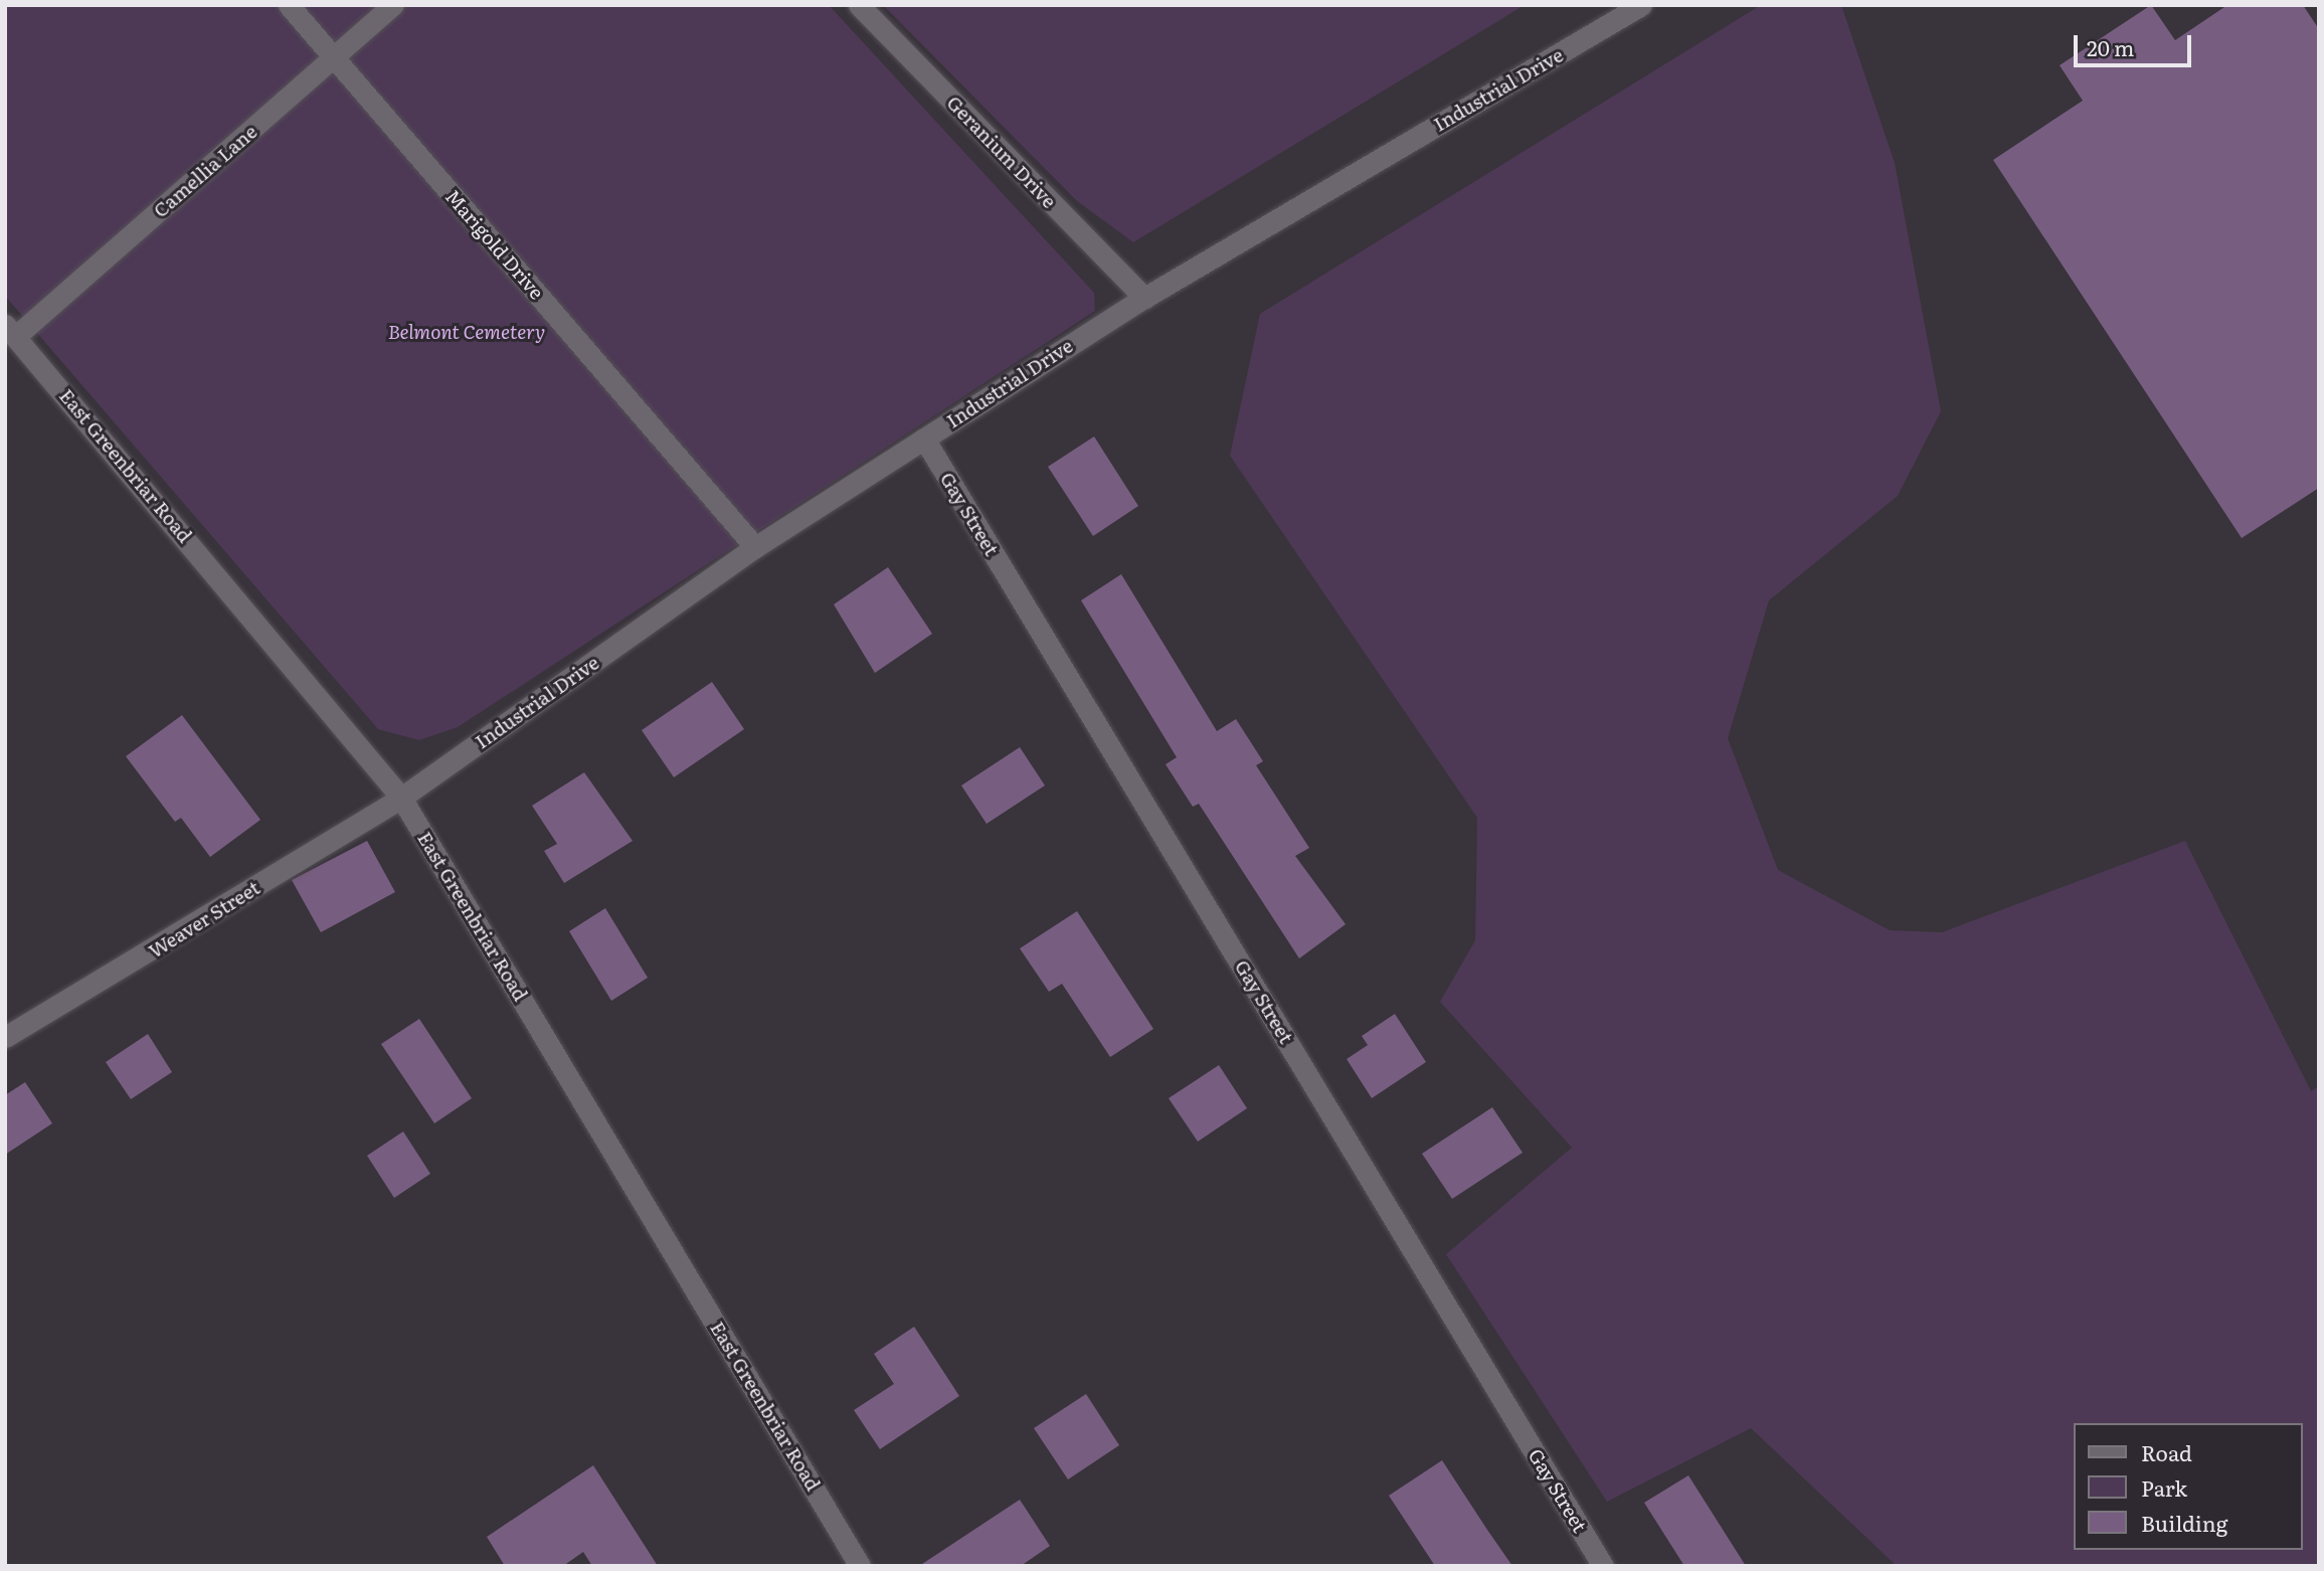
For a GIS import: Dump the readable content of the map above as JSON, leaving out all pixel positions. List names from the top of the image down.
{
  "streets": {
    "street": [
      "Industrial Drive",
      "Geranium Drive",
      "Camellia Lane",
      "Marigold Drive",
      "East Greenbriar Road",
      "Gay Street",
      "Weaver Street"
    ]
  },
  "crossings": [
    ["Industrial Drive", "Geranium Drive"],
    ["Industrial Drive", "Marigold Drive"],
    ["Industrial Drive", "East Greenbriar Road"],
    ["Industrial Drive", "Gay Street"],
    ["Industrial Drive", "Weaver Street"],
    ["Camellia Lane", "Marigold Drive"],
    ["Camellia Lane", "East Greenbriar Road"],
    ["East Greenbriar Road", "Weaver Street"]
  ],
  "parks": ["Belmont Cemetery"],
  "legend": ["Road", "Park", "Building"],
  "scale_bar": "20 m"
}
